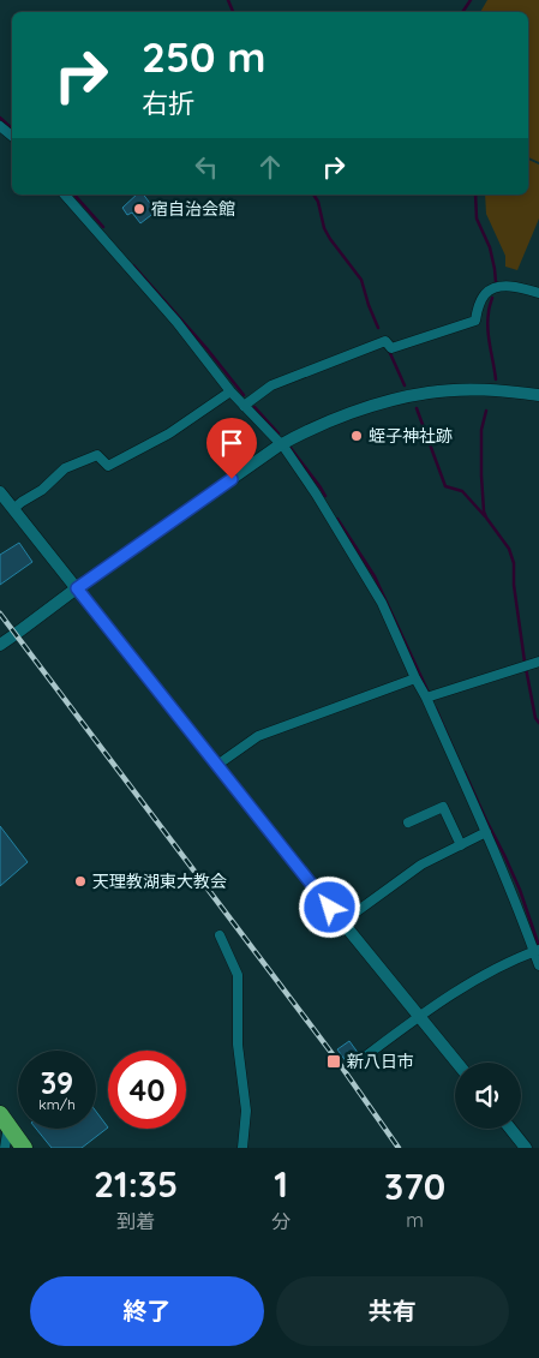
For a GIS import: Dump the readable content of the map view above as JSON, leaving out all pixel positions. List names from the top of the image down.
{
  "places": {
    "other": ["宿自治会館", "蛭子神社跡", "天理教湖東大教会"],
    "transit": ["新八日市"]
  },
  "page": {
    "turn": ["250 m", "右折"],
    "speed": "39 km/h",
    "limit": "40",
    "eta": [
      "21:35",
      "到着",
      "1",
      "分",
      "370",
      "m"
    ],
    "buttons": ["終了", "共有"]
  }
}
